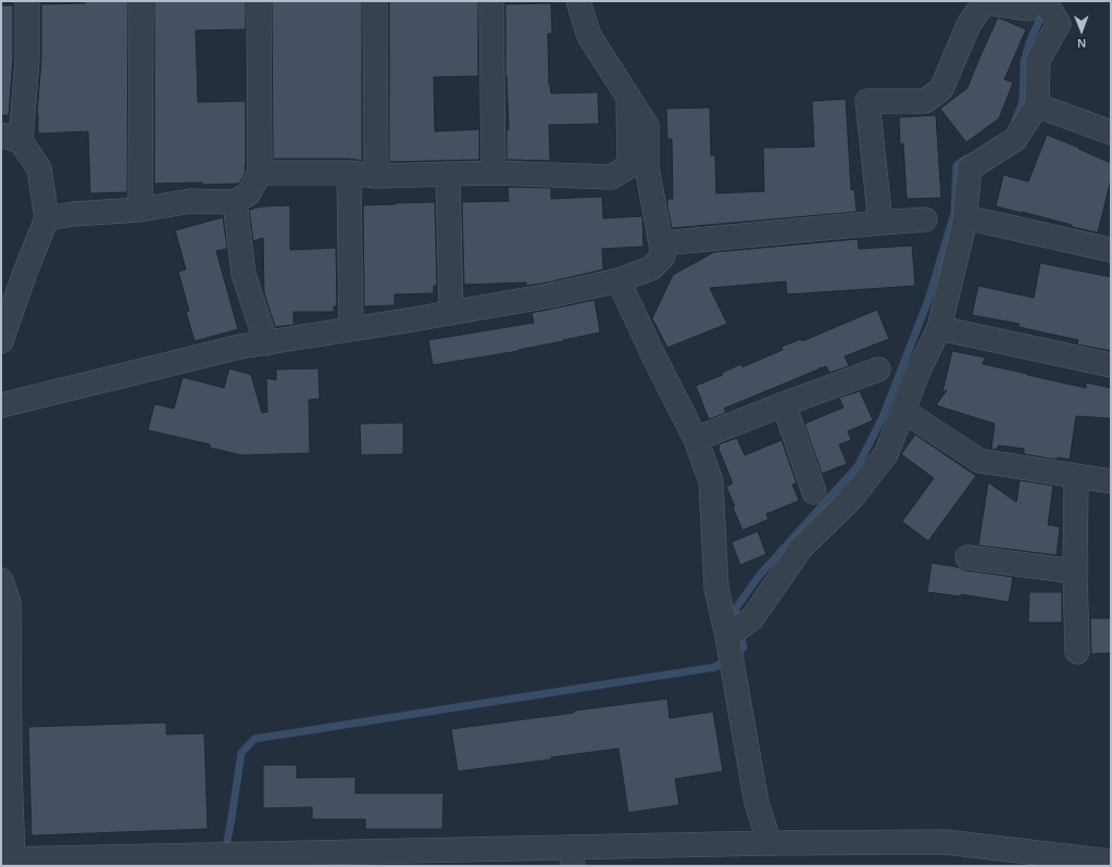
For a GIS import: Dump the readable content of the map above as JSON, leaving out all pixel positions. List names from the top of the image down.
{
  "north": "bottom"
}
